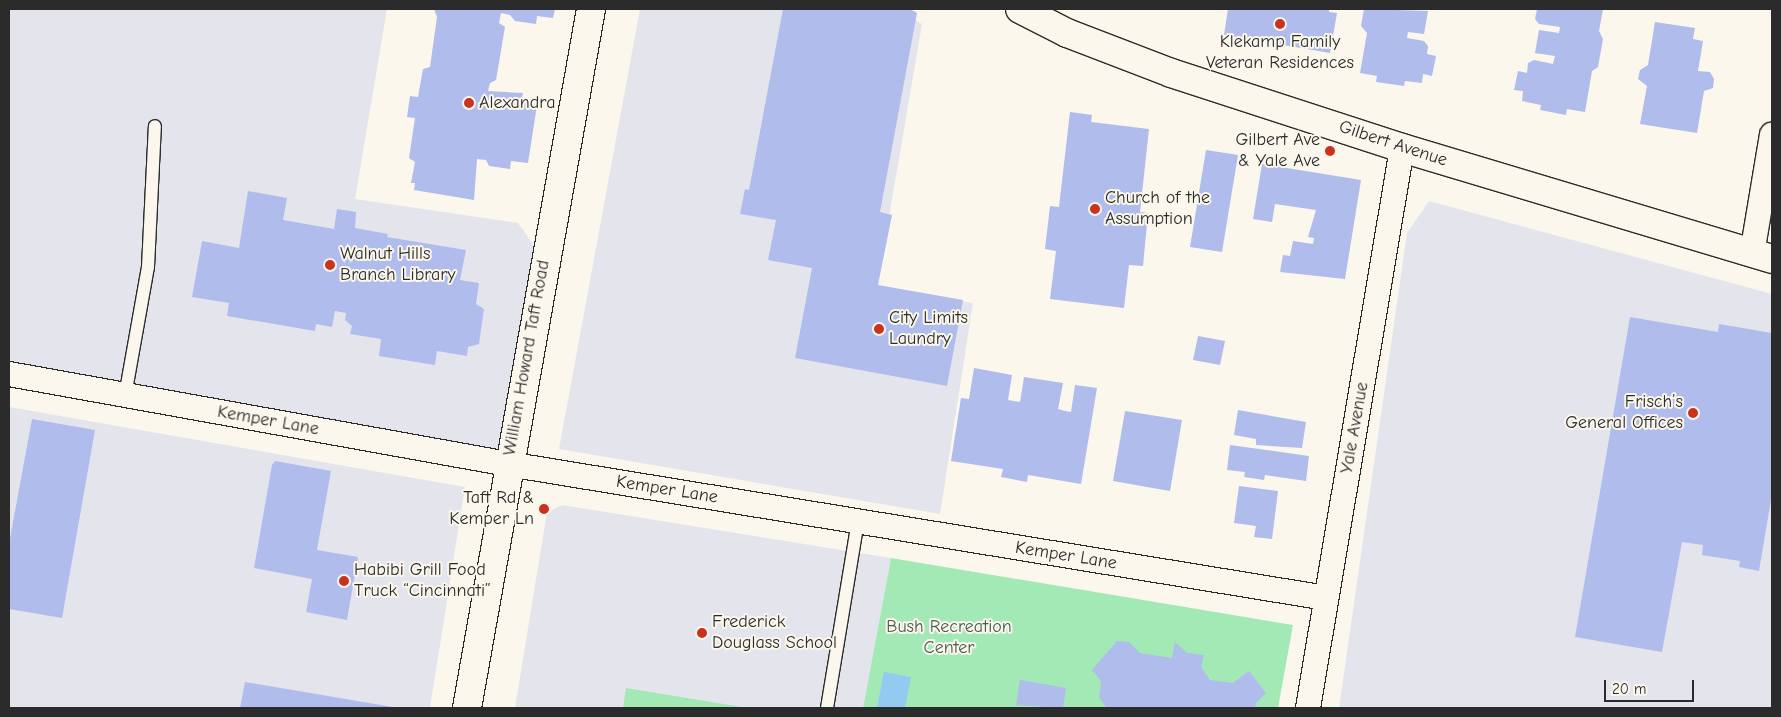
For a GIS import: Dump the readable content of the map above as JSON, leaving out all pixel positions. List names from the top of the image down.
{
  "streets": {
    "main road": ["Gilbert Avenue", "William Howard Taft Road"],
    "street": ["Kemper Lane", "Yale Avenue"]
  },
  "crossings": [
    ["Gilbert Avenue", "Yale Avenue"],
    ["William Howard Taft Road", "Kemper Lane"],
    ["Kemper Lane", "Yale Avenue"]
  ],
  "parks": ["Bush Recreation Center"],
  "places": [
    "Klekamp Family Veteran Residences",
    "Alexandra",
    "Gilbert Ave & Yale Ave",
    "Church of the Assumption",
    "Walnut Hills Branch Library",
    "City Limits Laundry",
    "Frisch’s General Offices",
    "Taft Rd & Kemper Ln",
    "Habibi Grill Food Truck “Cincinnati”",
    "Frederick Douglass School"
  ],
  "scale_bar": "20 m"
}
